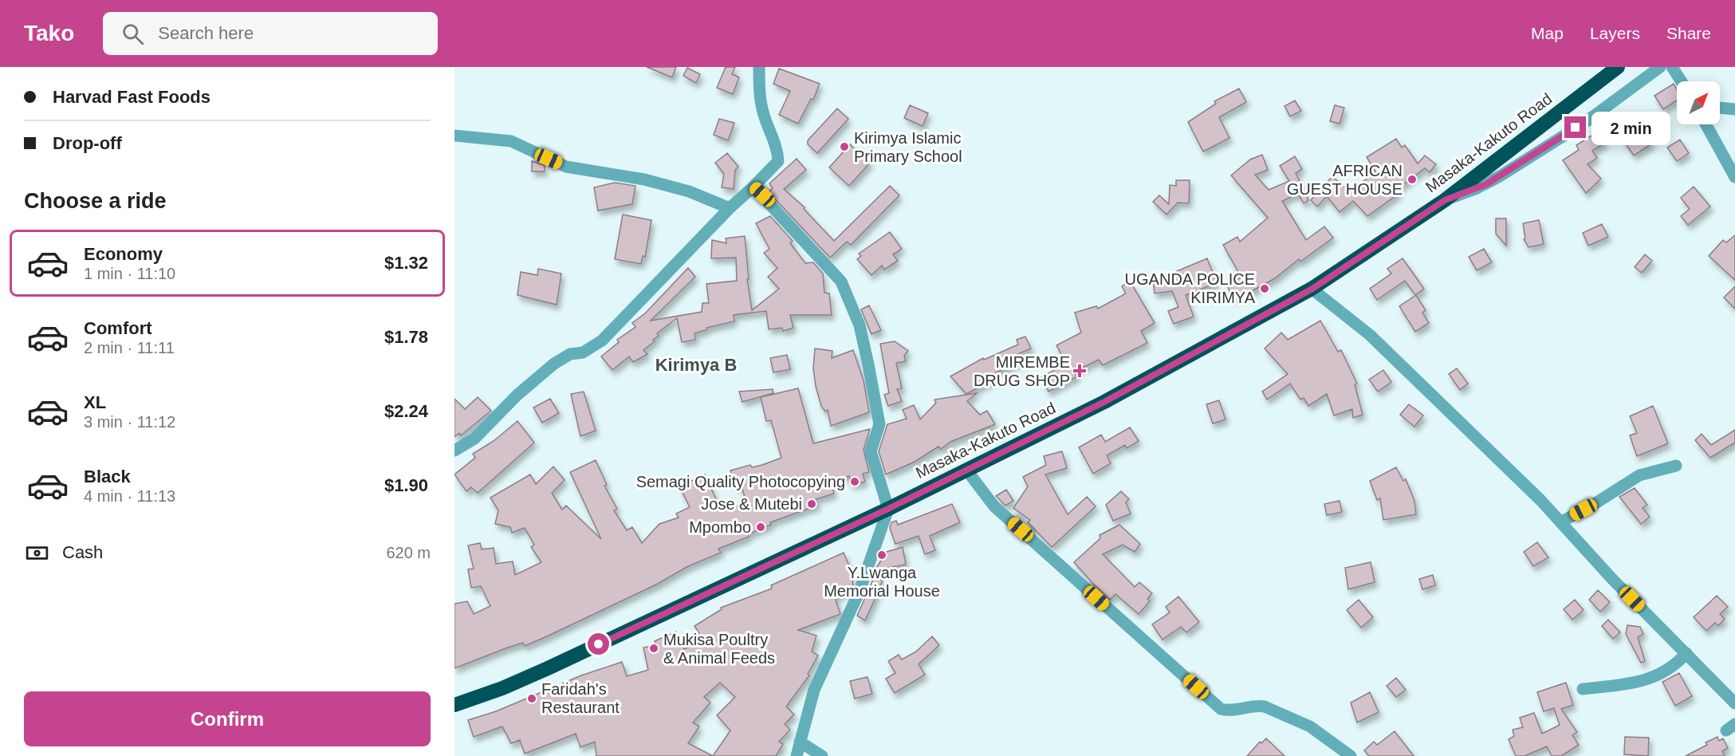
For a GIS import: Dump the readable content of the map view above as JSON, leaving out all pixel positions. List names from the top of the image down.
{
  "streets": {
    "highway": ["Masaka-Kakuto Road"]
  },
  "districts": ["Kirimya B"],
  "places": {
    "other": [
      "Kirimya Islamic Primary School",
      "AFRICAN GUEST HOUSE",
      "UGANDA POLICE KIRIMYA",
      "Semagi Quality Photocopying",
      "Jose & Mutebi",
      "Mpombo",
      "Y.Lwanga Memorial House",
      "Mukisa Poultry & Animal Feeds",
      "Faridah's Restaurant"
    ],
    "health": ["MIREMBE DRUG SHOP"]
  },
  "north": "top right",
  "page": {
    "header": "Tako",
    "search": "Search here",
    "nav": ["Map", "Layers", "Share"],
    "banner": ["Harvad Fast Foods", "Drop-off"],
    "bubble": "2 min",
    "heading": "Choose a ride",
    "list": [
      {
        "name": "Economy",
        "note": "1 min · 11:10",
        "value": "$1.32"
      },
      {
        "name": "Comfort",
        "note": "2 min · 11:11",
        "value": "$1.78"
      },
      {
        "name": "XL",
        "note": "3 min · 11:12",
        "value": "$2.24"
      },
      {
        "name": "Black",
        "note": "4 min · 11:13",
        "value": "$1.90"
      }
    ],
    "pay": ["Cash", "620 m"],
    "buttons": "Confirm"
  }
}
